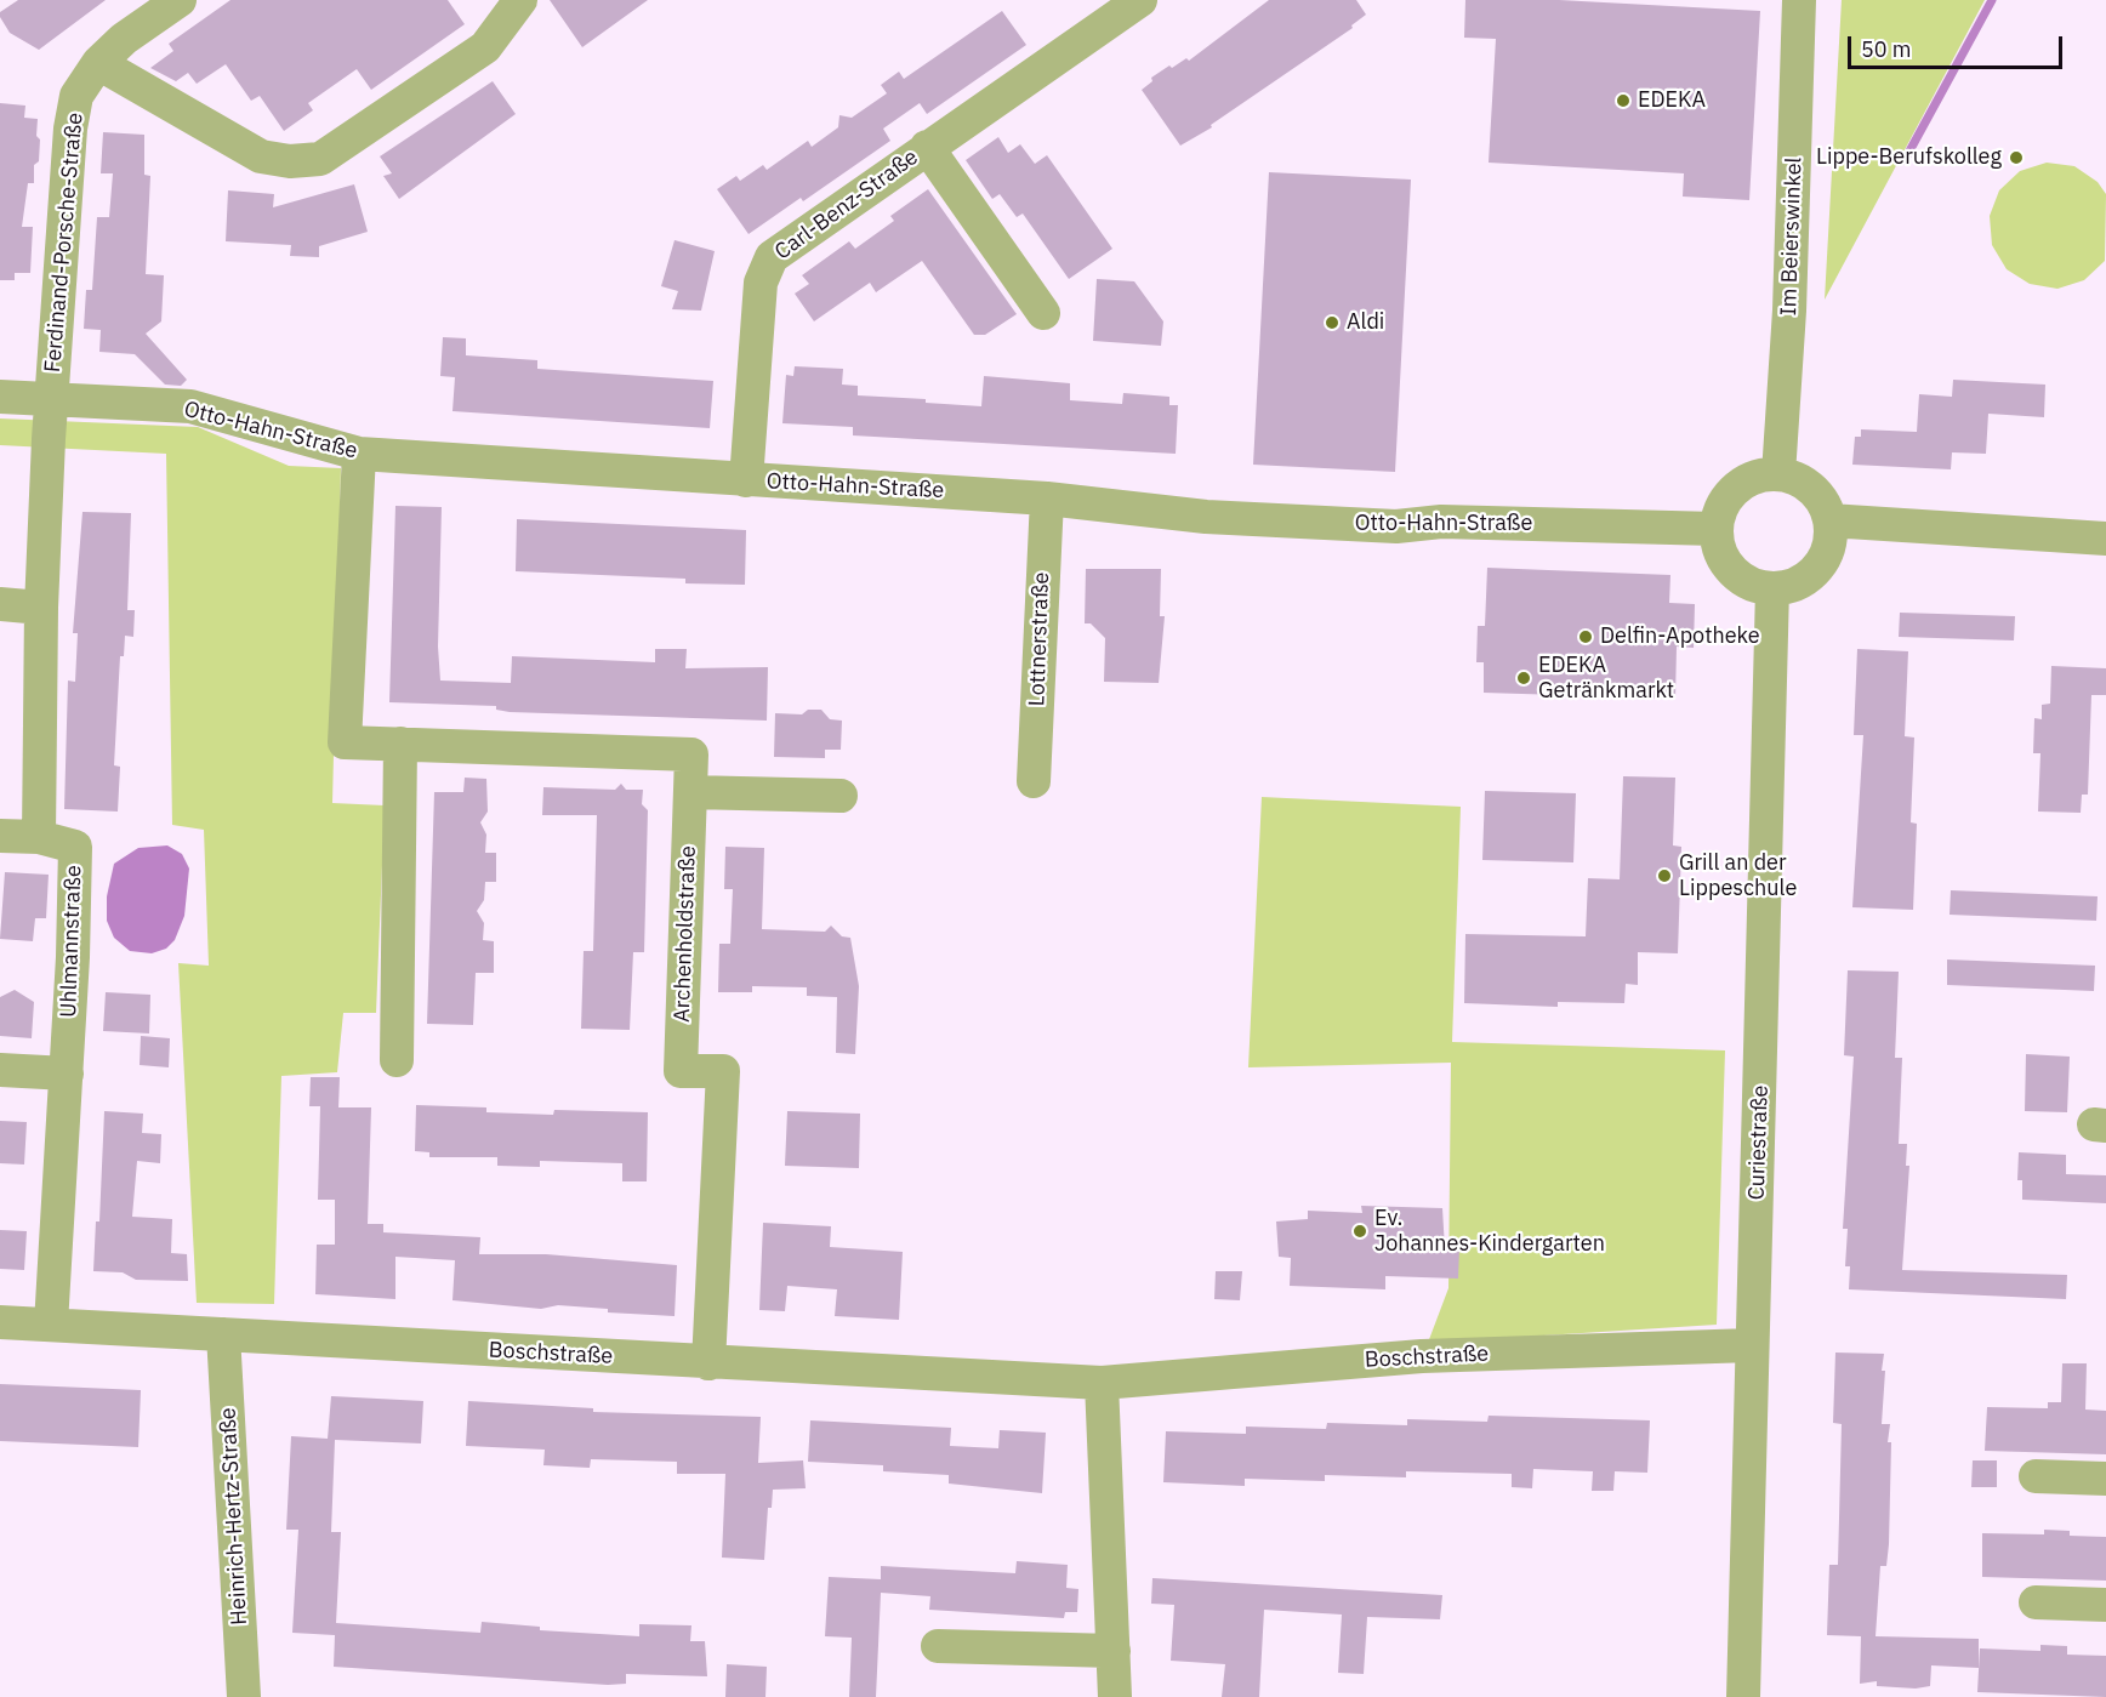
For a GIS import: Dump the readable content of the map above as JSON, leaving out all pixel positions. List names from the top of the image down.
{
  "streets": {
    "street": [
      "Carl-Benz-Straße",
      "Im Beierswinkel",
      "Ferdinand-Porsche-Straße",
      "Otto-Hahn-Straße",
      "Lottnerstraße",
      "Archenholdstraße",
      "Uhlmannstraße",
      "Curiestraße",
      "Boschstraße",
      "Heinrich-Hertz-Straße"
    ]
  },
  "crossings": [
    ["Carl-Benz-Straße", "Otto-Hahn-Straße"],
    ["Im Beierswinkel", "Otto-Hahn-Straße"],
    ["Im Beierswinkel", "Curiestraße"],
    ["Ferdinand-Porsche-Straße", "Otto-Hahn-Straße"],
    ["Otto-Hahn-Straße", "Lottnerstraße"],
    ["Otto-Hahn-Straße", "Archenholdstraße"],
    ["Otto-Hahn-Straße", "Curiestraße"],
    ["Archenholdstraße", "Boschstraße"],
    ["Uhlmannstraße", "Boschstraße"],
    ["Curiestraße", "Boschstraße"],
    ["Boschstraße", "Heinrich-Hertz-Straße"]
  ],
  "places": [
    "EDEKA",
    "Lippe-Berufskolleg",
    "Aldi",
    "Delfin-Apotheke",
    "EDEKA Getränkmarkt",
    "Grill an der Lippeschule",
    "Ev. Johannes-Kindergarten"
  ],
  "scale_bar": "50 m"
}
